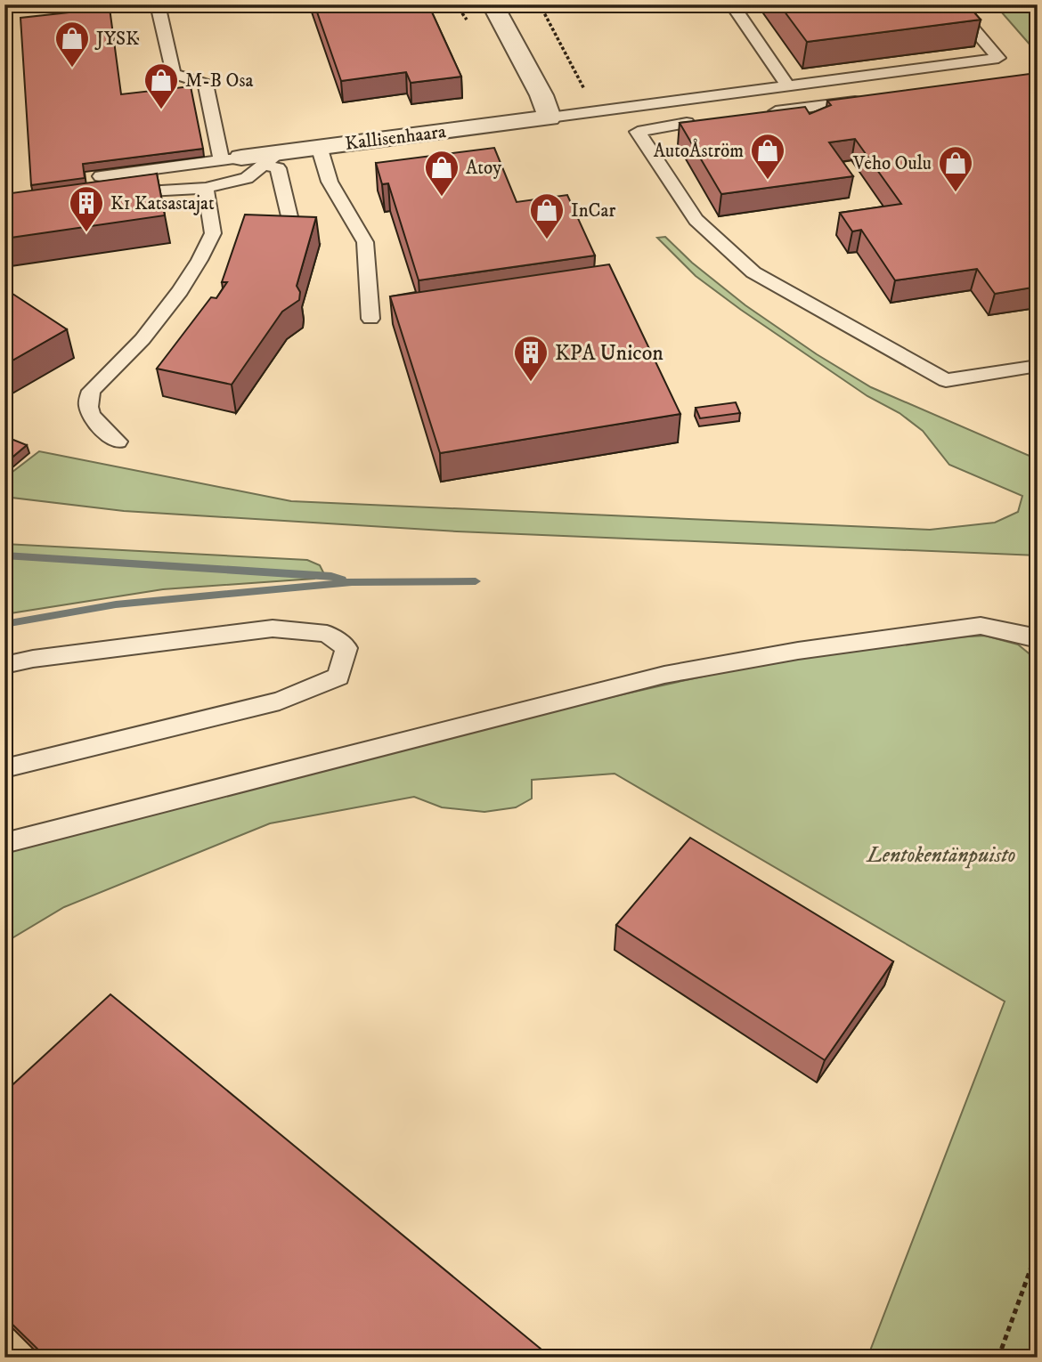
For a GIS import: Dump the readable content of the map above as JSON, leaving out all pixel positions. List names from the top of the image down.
{
  "streets": {
    "street": ["Kallisenhaara"]
  },
  "parks": ["Lentokentänpuisto"],
  "places": {
    "shop": [
      "JYSK",
      "M-B Osa",
      "AutoÅström",
      "Veho Oulu",
      "Atoy",
      "InCar"
    ],
    "building": ["K1 Katsastajat", "KPA Unicon"]
  }
}
